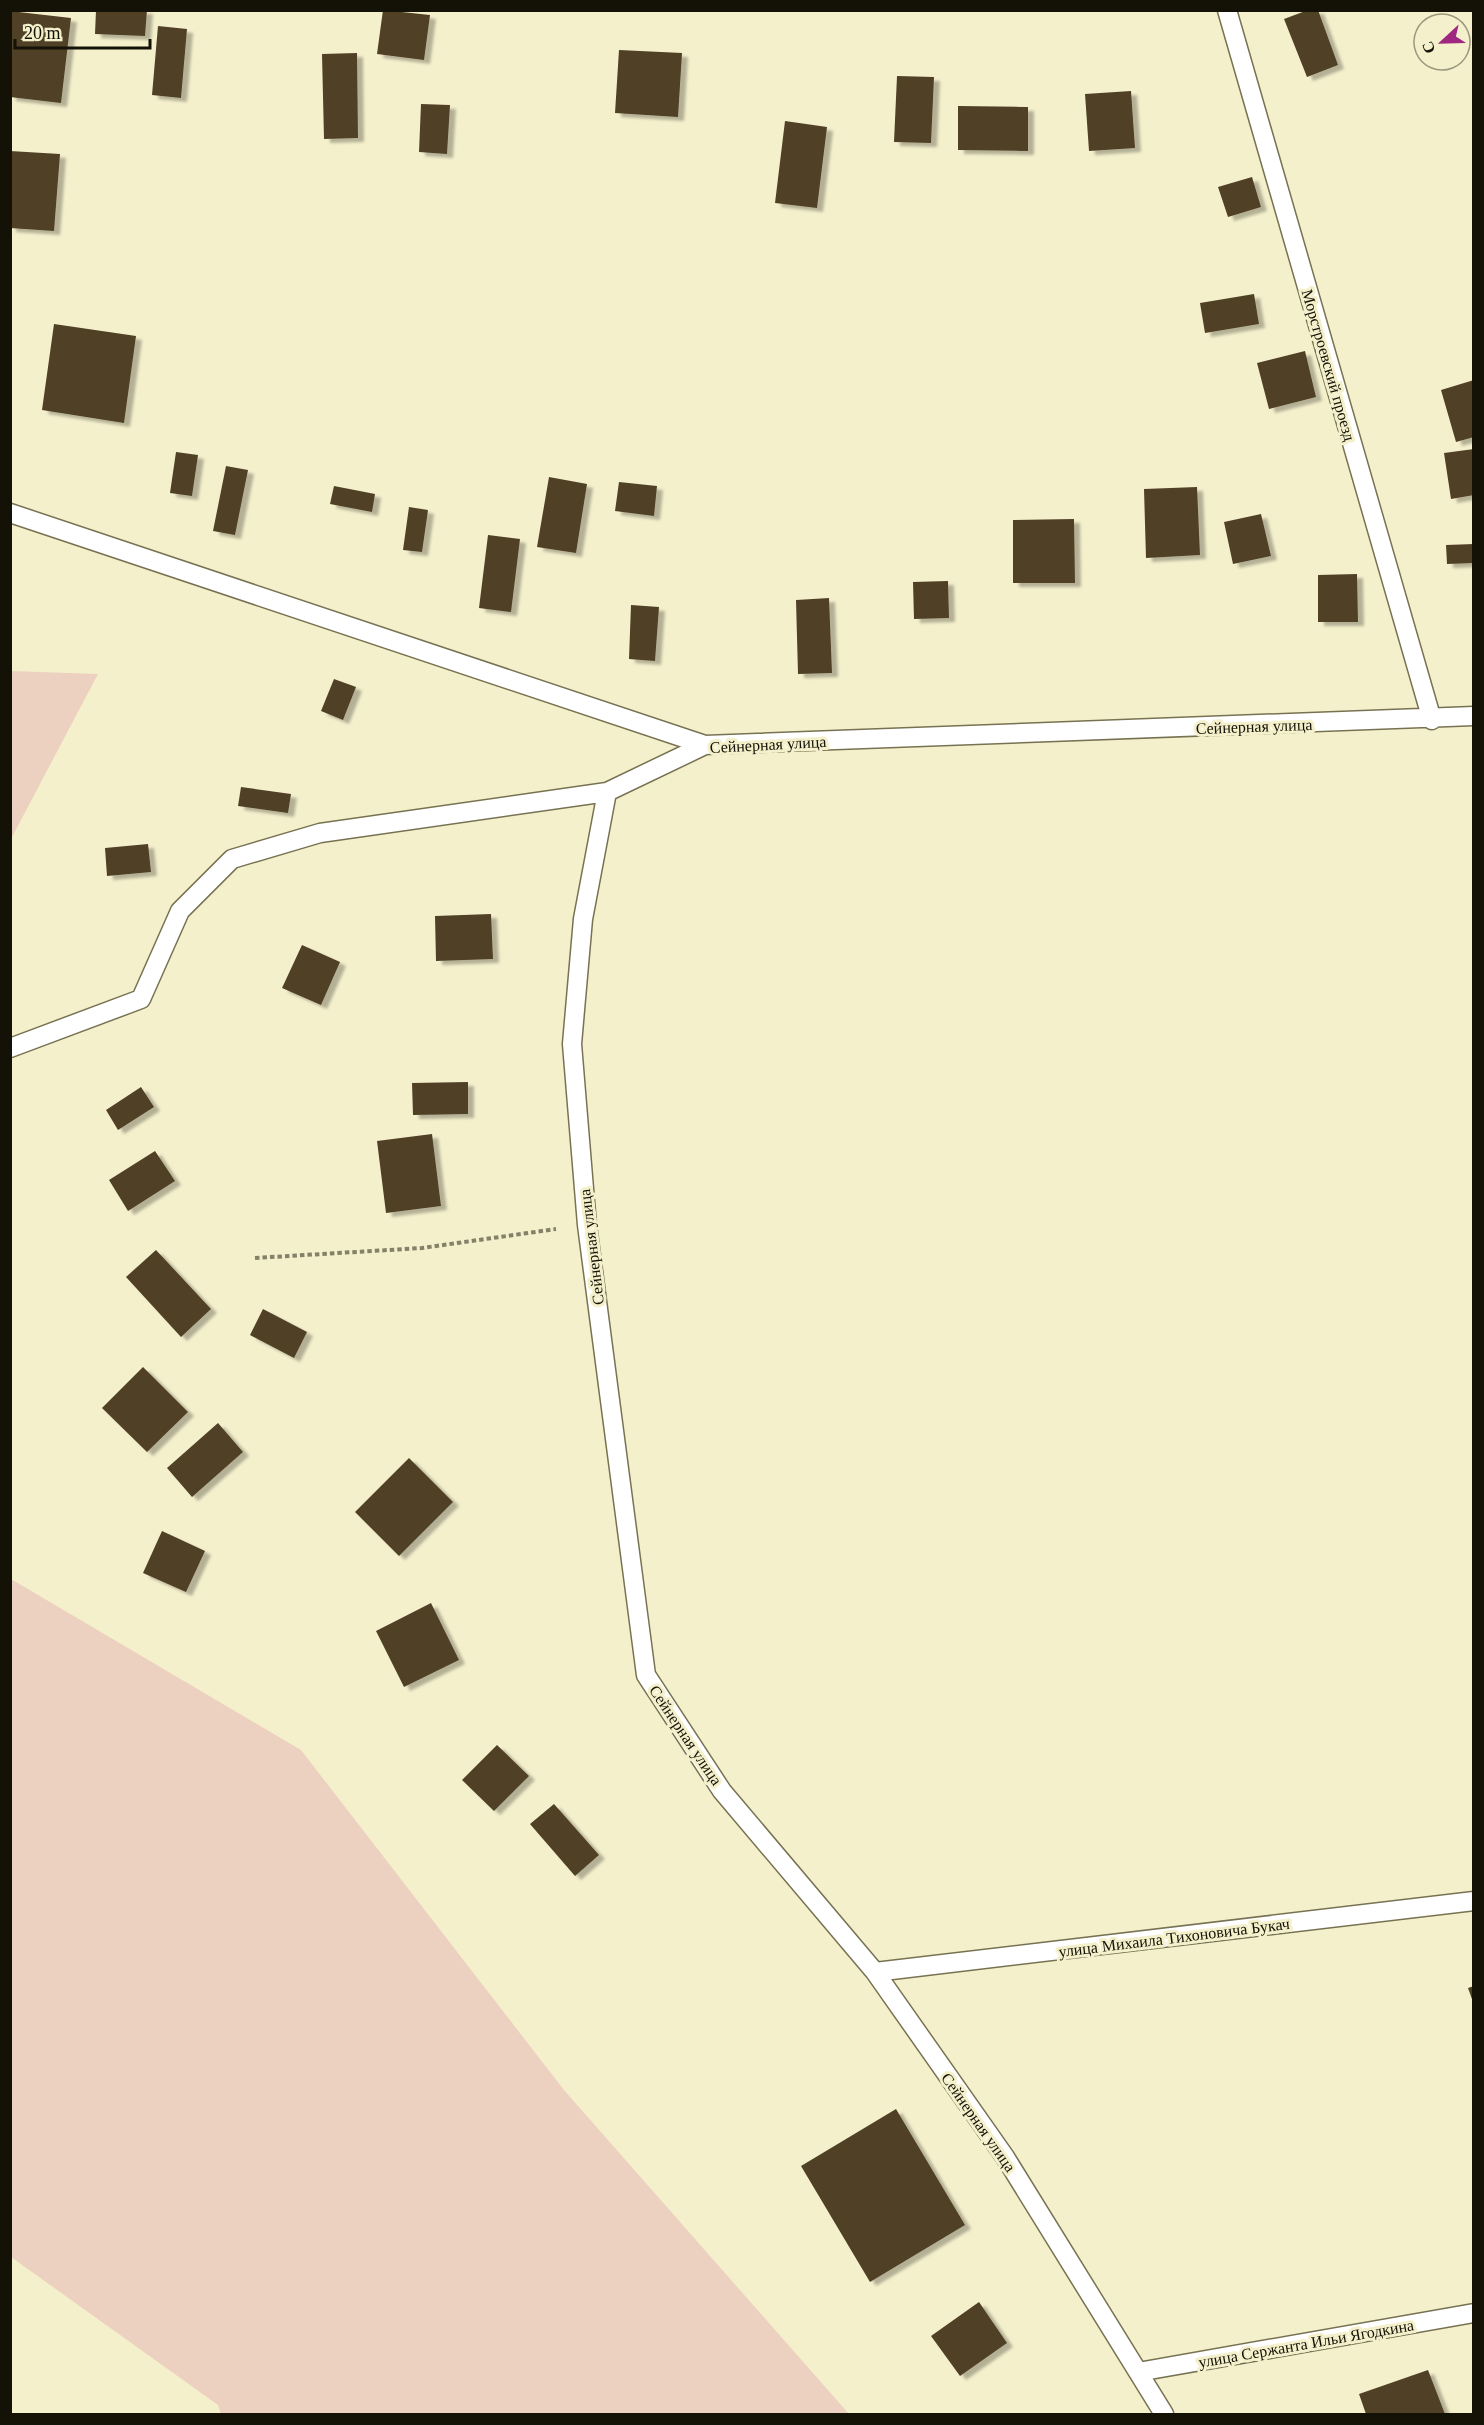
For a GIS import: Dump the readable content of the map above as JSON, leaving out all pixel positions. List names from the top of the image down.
{
  "streets": {
    "lane": [
      "Морстроевский проезд",
      "Сейнерная улица",
      "улица Михаила Тихоновича Букач",
      "улица Сержанта Ильи Ягодкина"
    ]
  },
  "crossings": [
    ["Морстроевский проезд", "Сейнерная улица"],
    ["Сейнерная улица", "улица Михаила Тихоновича Букач"],
    ["Сейнерная улица", "улица Сержанта Ильи Ягодкина"]
  ],
  "scale_bar": "20 m",
  "north": "left"
}
